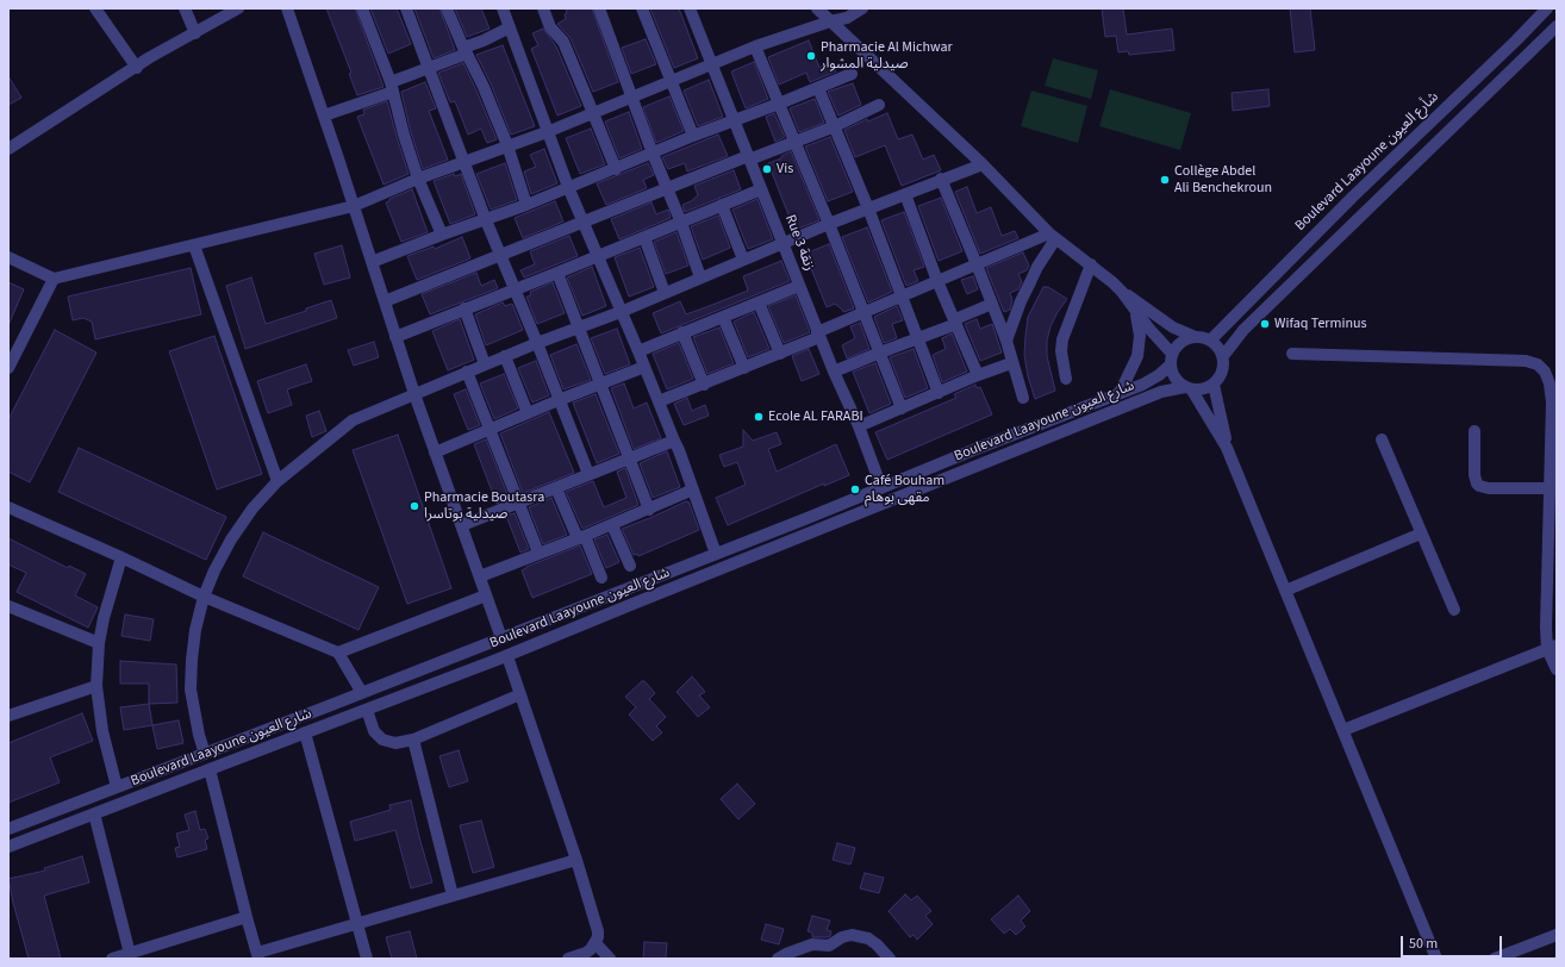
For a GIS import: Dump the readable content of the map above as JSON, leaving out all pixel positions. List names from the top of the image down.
{
  "streets": {
    "street": ["Boulevard Laayoune شأرع العيون", "Rue 3 زنقة", "Boulevard Laayoune شارع العيون"]
  },
  "crossings": [
    ["Boulevard Laayoune شأرع العيون", "Boulevard Laayoune شارع العيون"],
    ["Rue 3 زنقة", "Boulevard Laayoune شارع العيون"]
  ],
  "places": [
    "Pharmacie Al Michwar صيدلية المشوار",
    "Vis",
    "Collège Abdel Ali Benchekroun",
    "Wifaq Terminus",
    "Ecole AL FARABI",
    "Café Bouham مقهى بوهام",
    "Pharmacie Boutasra صيدلية بوتاسرا"
  ],
  "scale_bar": "50 m"
}
